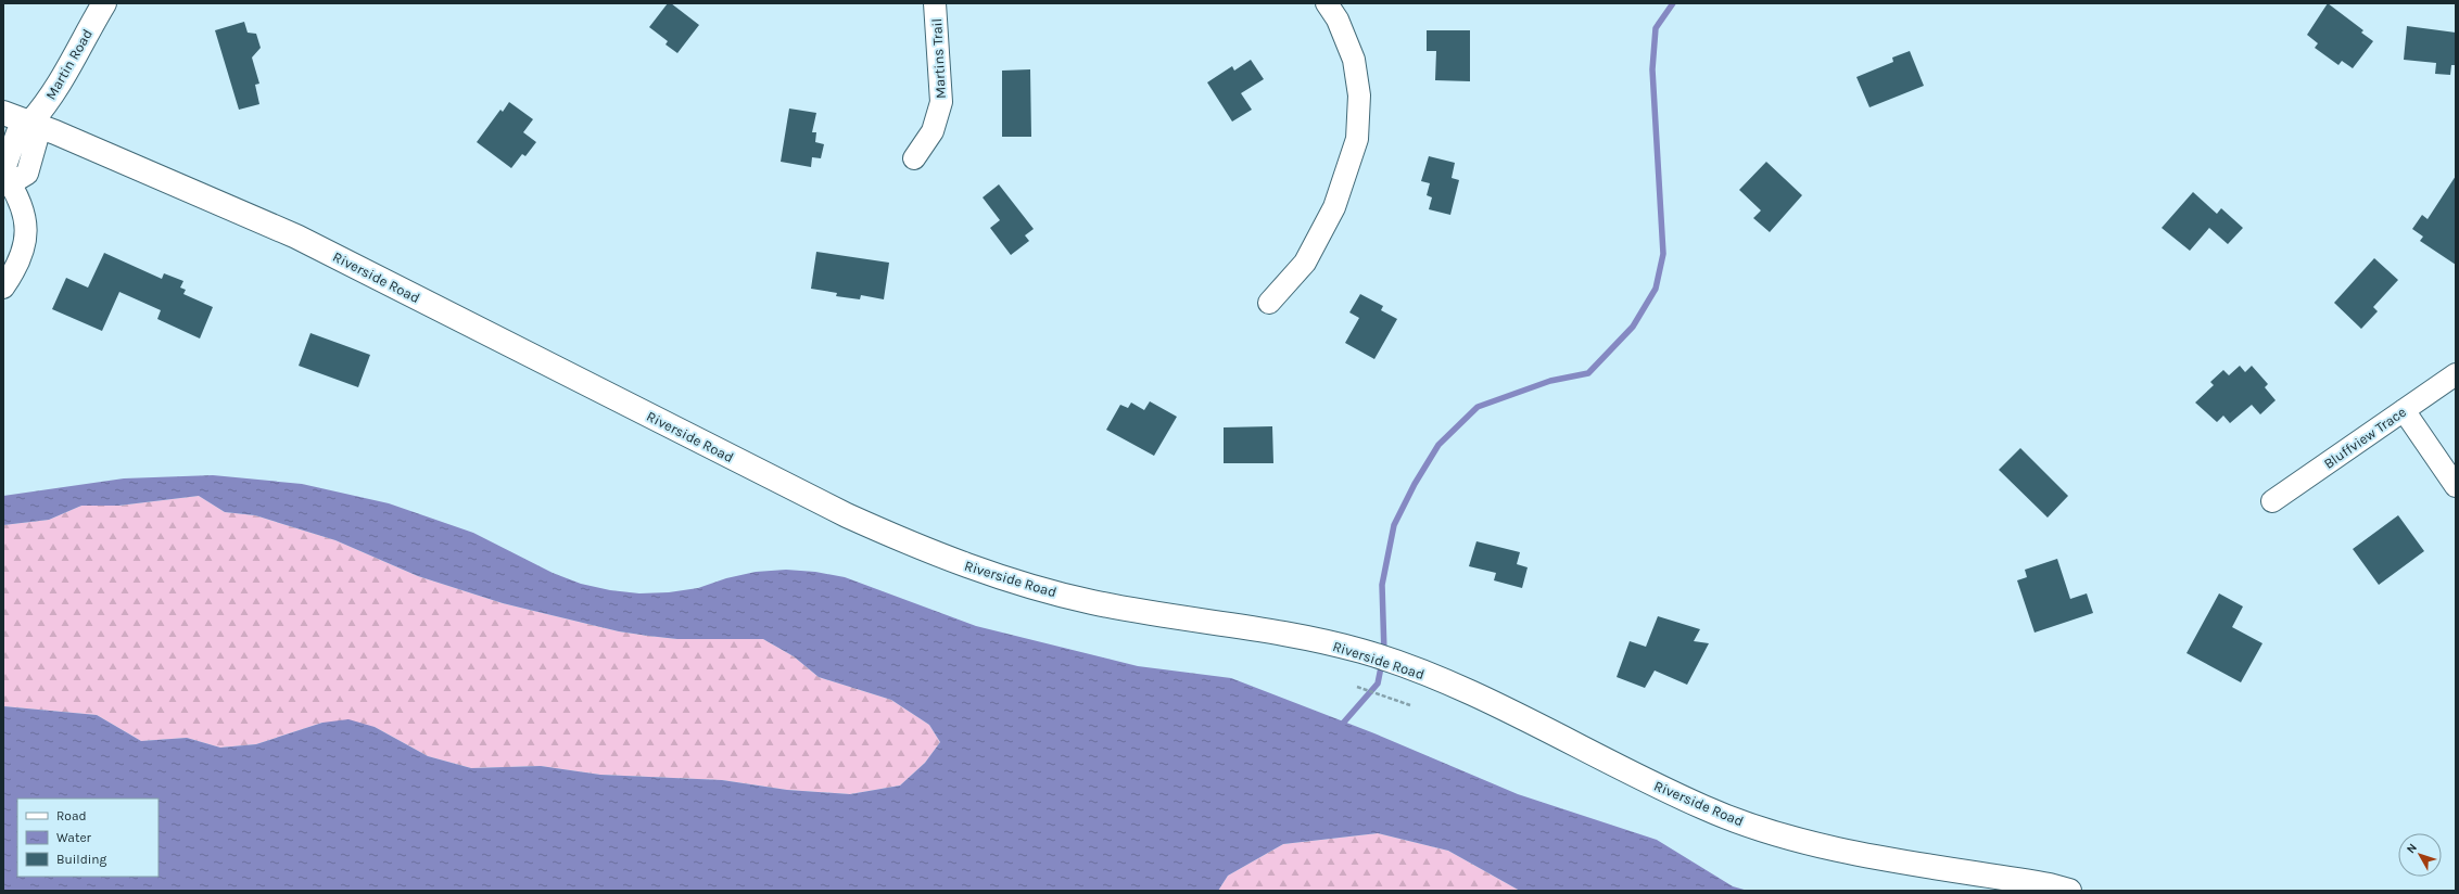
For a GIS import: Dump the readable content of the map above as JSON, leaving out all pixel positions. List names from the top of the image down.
{
  "streets": {
    "street": [
      "Martins Trail",
      "Martin Road",
      "Riverside Road",
      "Bluffview Trace"
    ]
  },
  "crossings": [
    ["Martin Road", "Riverside Road"]
  ],
  "legend": ["Road", "Water", "Building"],
  "north": "top left"
}
